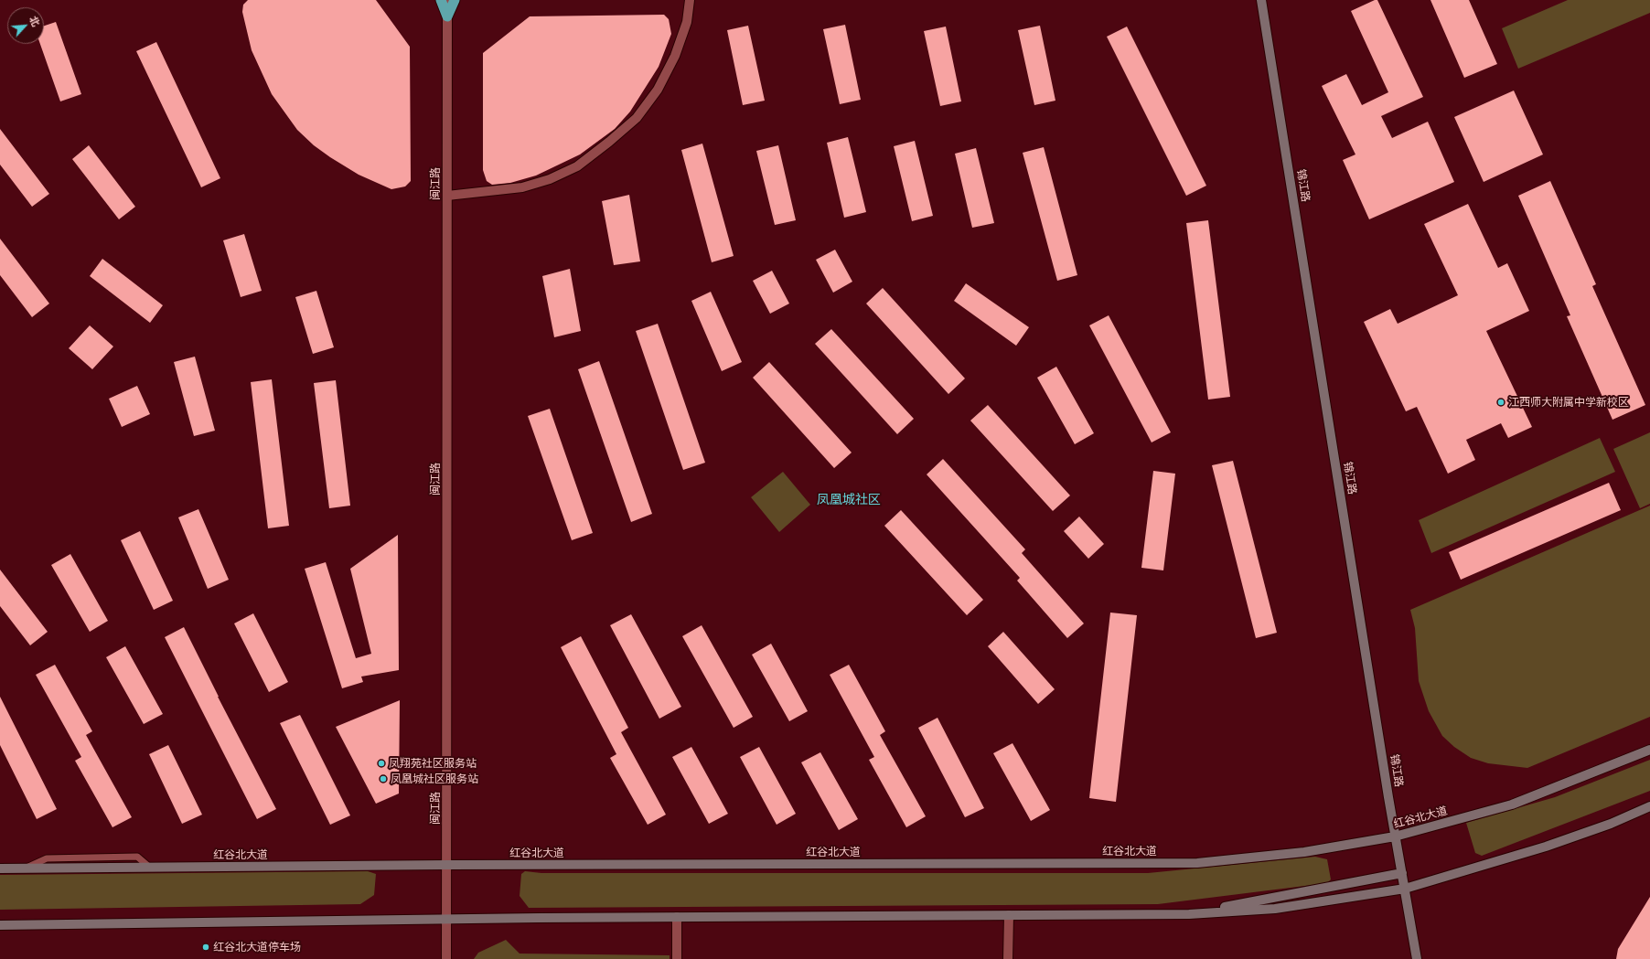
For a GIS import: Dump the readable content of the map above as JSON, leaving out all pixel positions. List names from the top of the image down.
{
  "streets": {
    "main road": ["锦江路", "红谷北大道"],
    "street": ["闽江路"]
  },
  "crossings": [
    ["闽江路", "红谷北大道"],
    ["锦江路", "红谷北大道"]
  ],
  "districts": ["凤凰城社区"],
  "places": [
    "江西师大附属中学新校区",
    "凤翔苑社区服务站",
    "凤凰城社区服务站",
    "红谷北大道停车场"
  ],
  "north": "top right"
}
